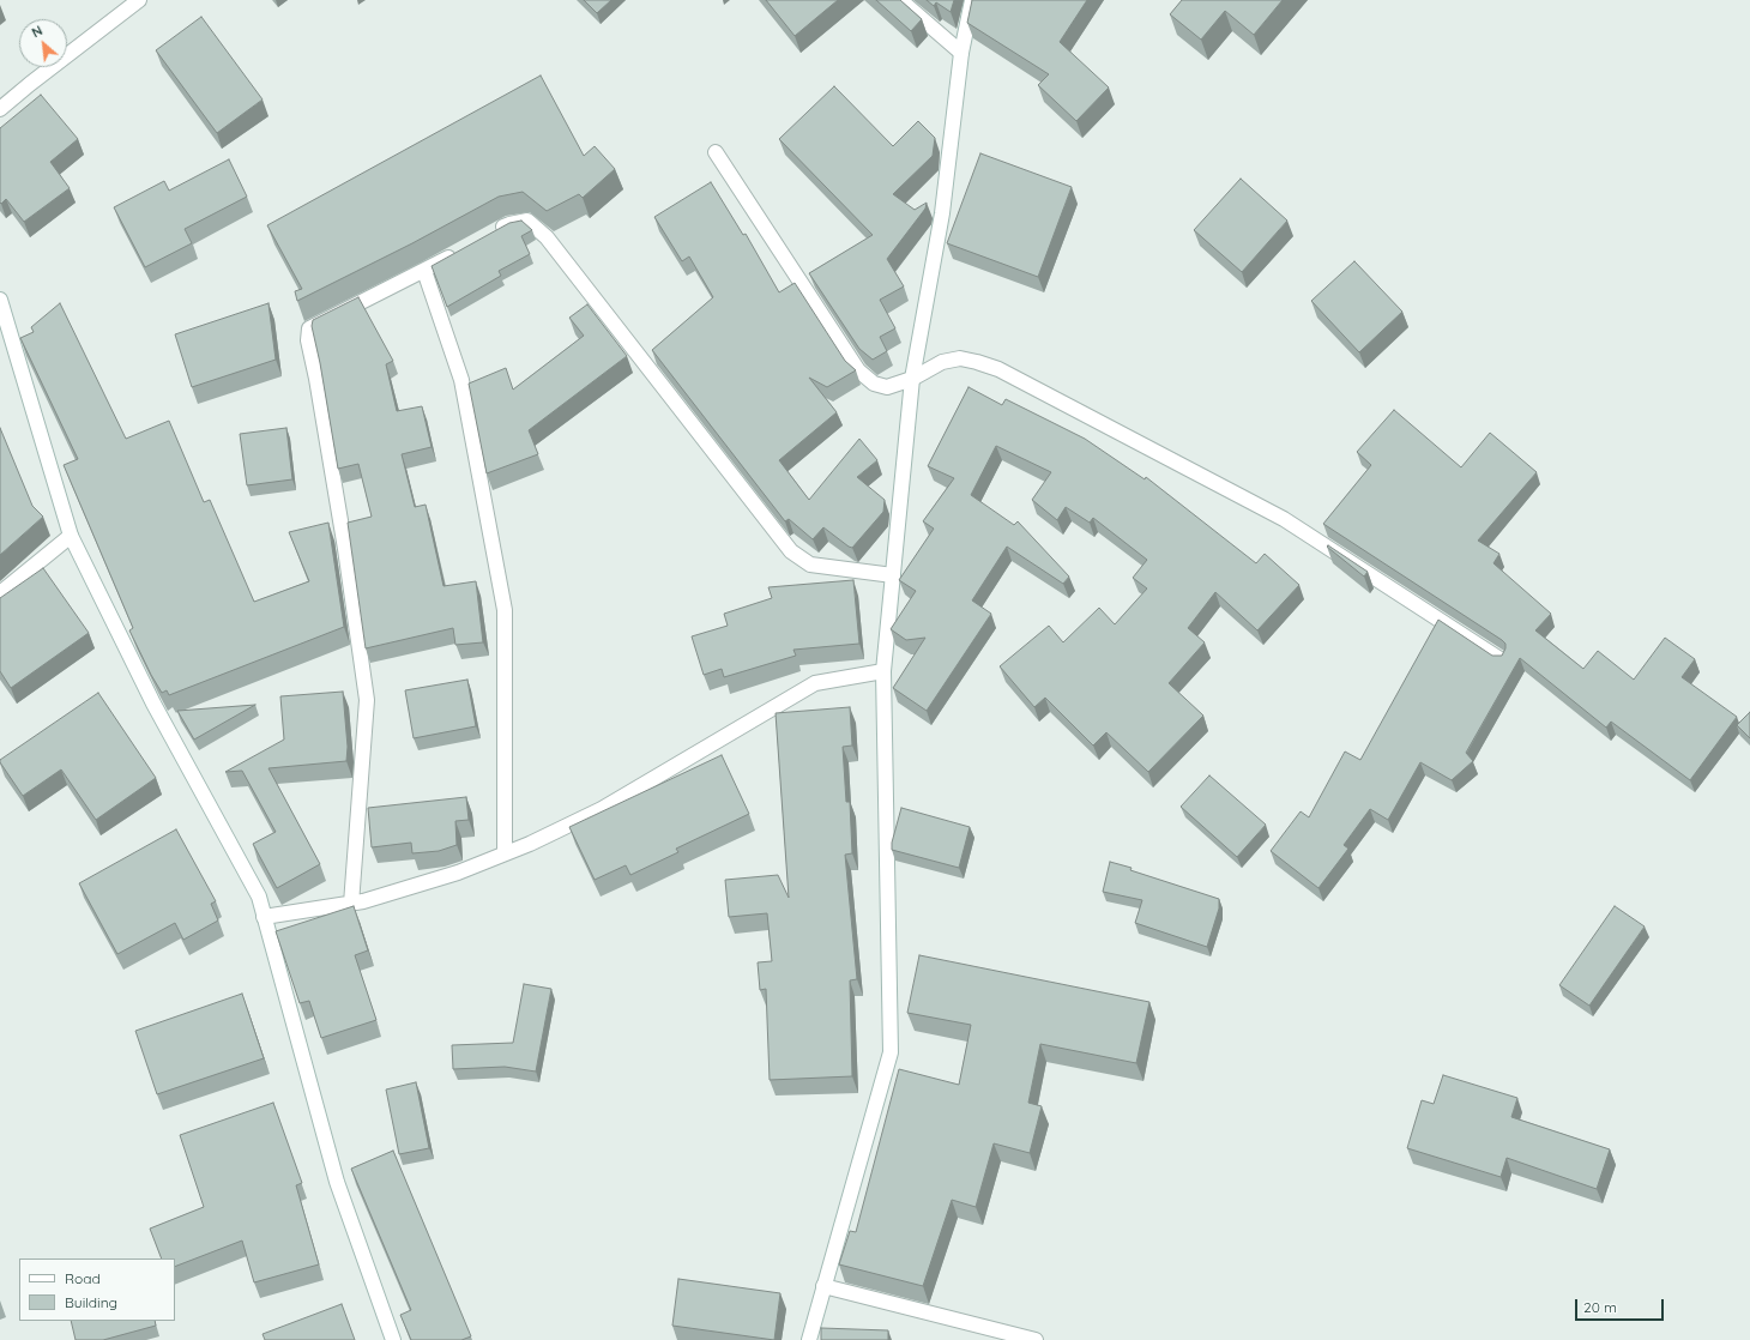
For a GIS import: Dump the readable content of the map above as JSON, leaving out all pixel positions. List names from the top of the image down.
{
  "legend": ["Road", "Building"],
  "scale_bar": "20 m",
  "north": "top left"
}
